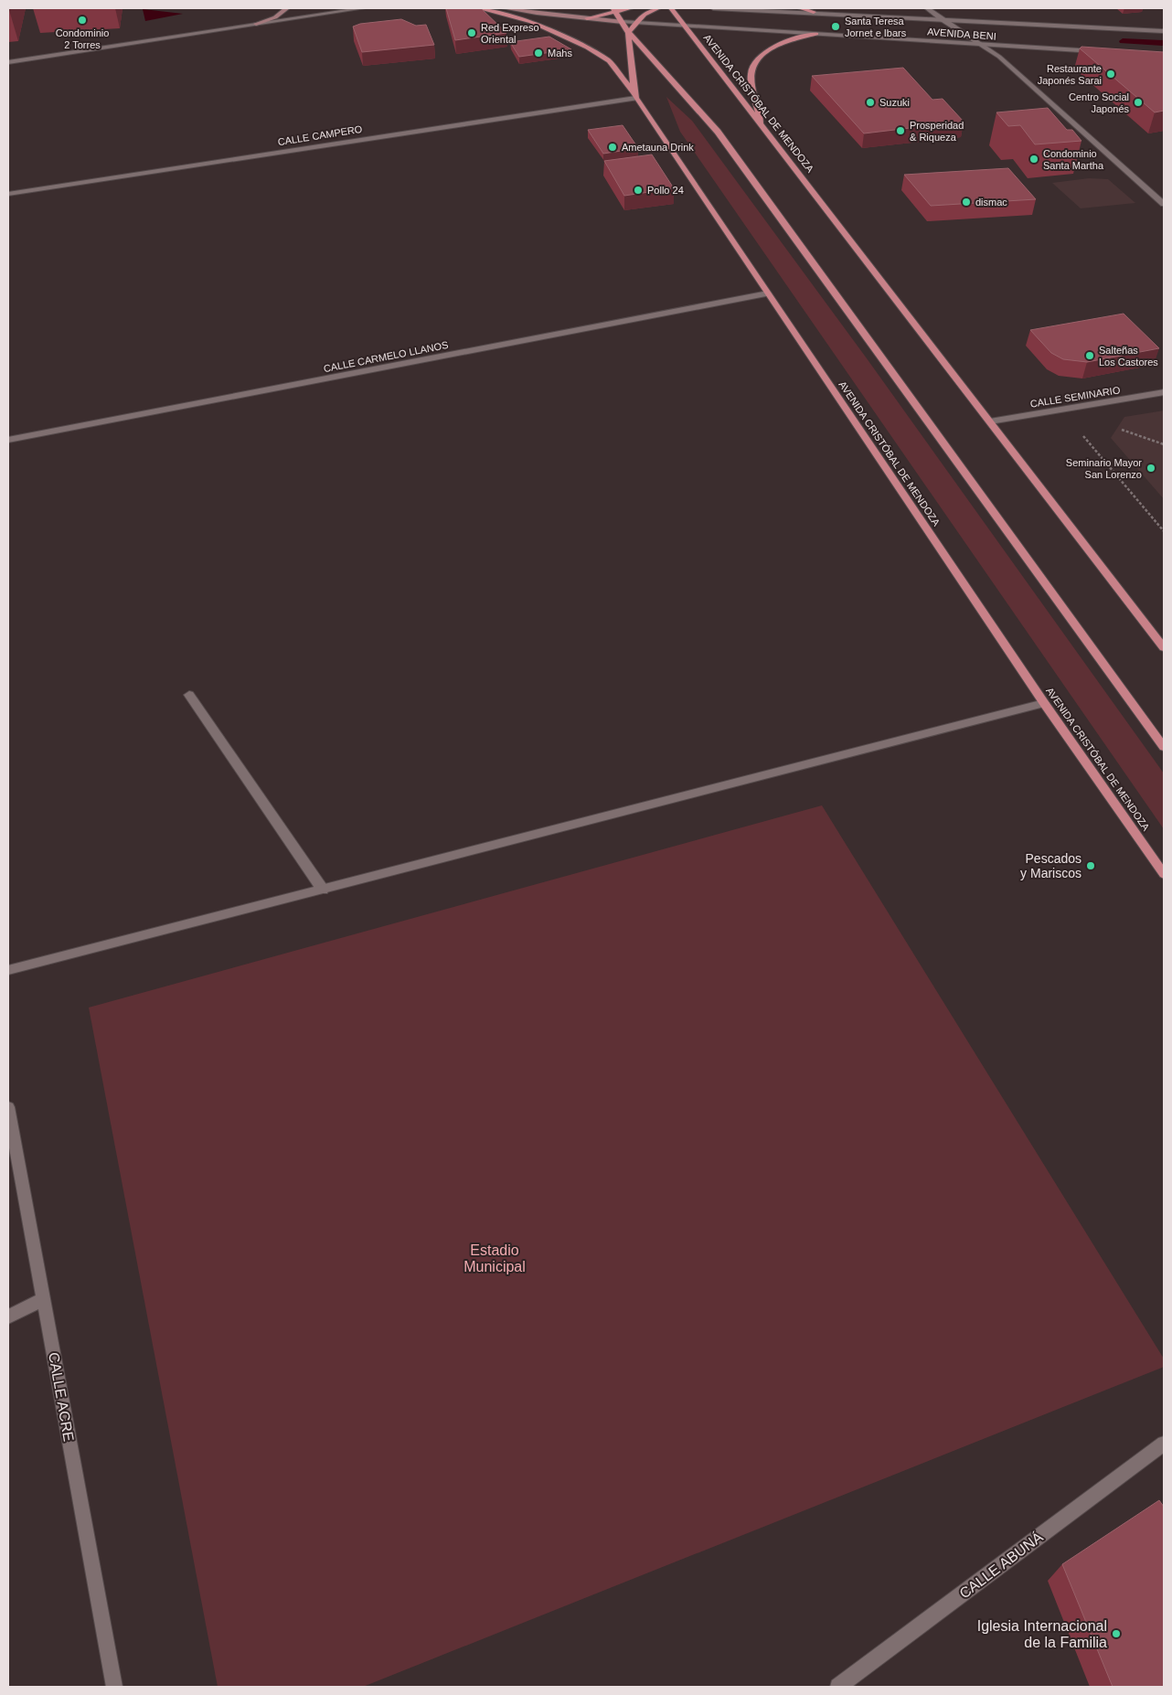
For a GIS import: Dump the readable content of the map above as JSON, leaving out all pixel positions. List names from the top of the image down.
{
  "streets": {
    "main road": ["AVENIDA CRISTÓBAL DE MENDOZA"],
    "street": [
      "AVENIDA BENI",
      "CALLE CAMPERO",
      "CALLE CARMELO LLANOS",
      "CALLE SEMINARIO",
      "CALLE ACRE",
      "CALLE ABUNÁ"
    ]
  },
  "crossings": [
    ["AVENIDA BENI", "AVENIDA CRISTÓBAL DE MENDOZA"],
    ["AVENIDA CRISTÓBAL DE MENDOZA", "CALLE CAMPERO"],
    ["AVENIDA CRISTÓBAL DE MENDOZA", "CALLE CARMELO LLANOS"],
    ["AVENIDA CRISTÓBAL DE MENDOZA", "CALLE SEMINARIO"]
  ],
  "parks": ["Estadio Municipal"],
  "places": [
    "Condominio 2 Torres",
    "Santa Teresa Jornet e Ibars",
    "Red Expreso Oriental",
    "Mahs",
    "Restaurante Japonés Sarai",
    "Suzuki",
    "Centro Social Japonés",
    "Prosperidad & Riqueza",
    "Ametauna Drink",
    "Condominio Santa Martha",
    "Pollo 24",
    "dismac",
    "Salteñas Los Castores",
    "Seminario Mayor San Lorenzo",
    "Pescados y Mariscos",
    "Iglesia Internacional de la Familia"
  ]
}
